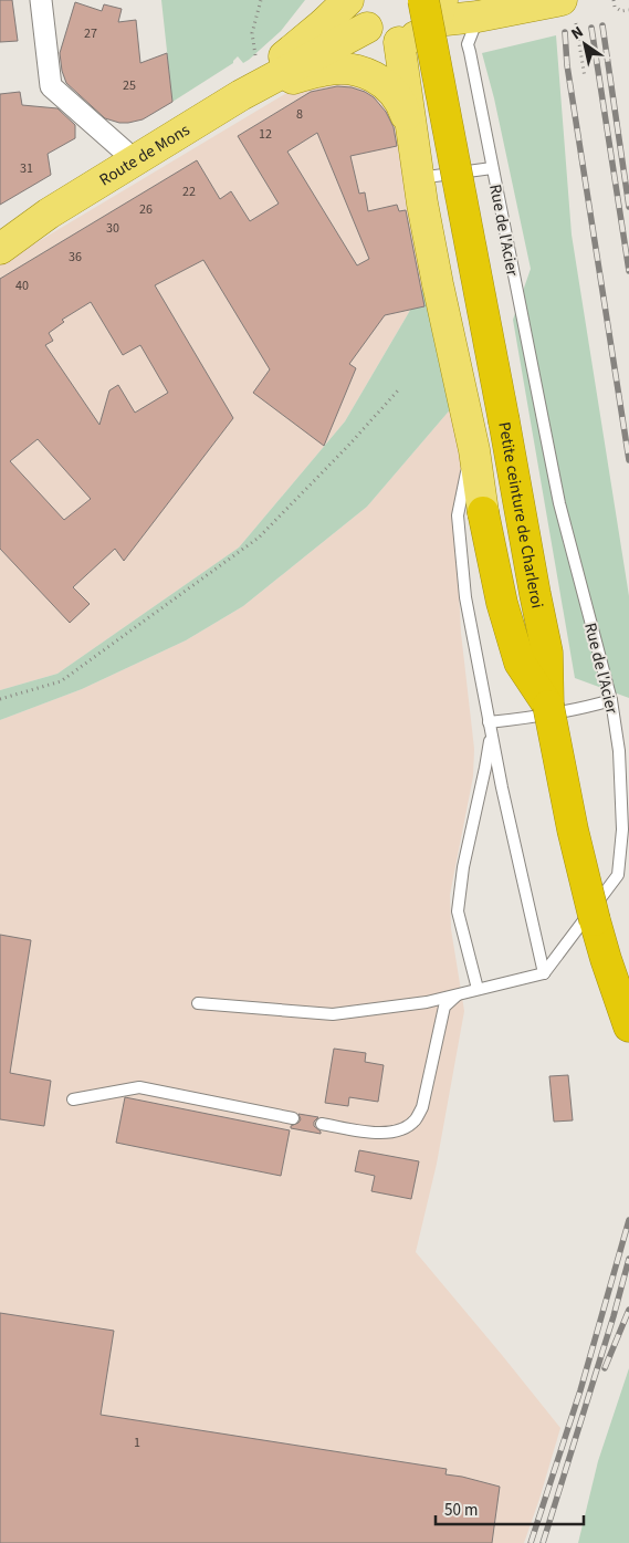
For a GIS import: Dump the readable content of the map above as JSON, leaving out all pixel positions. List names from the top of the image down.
{
  "streets": {
    "highway": ["Petite ceinture de Charleroi"],
    "main road": ["Route de Mons"],
    "lane": ["Rue de l'Acier"]
  },
  "house_numbers": [
    "27",
    "25",
    "8",
    "12",
    "31",
    "22",
    "26",
    "30",
    "36",
    "40",
    "1"
  ],
  "scale_bar": "50 m",
  "north": "top left"
}
